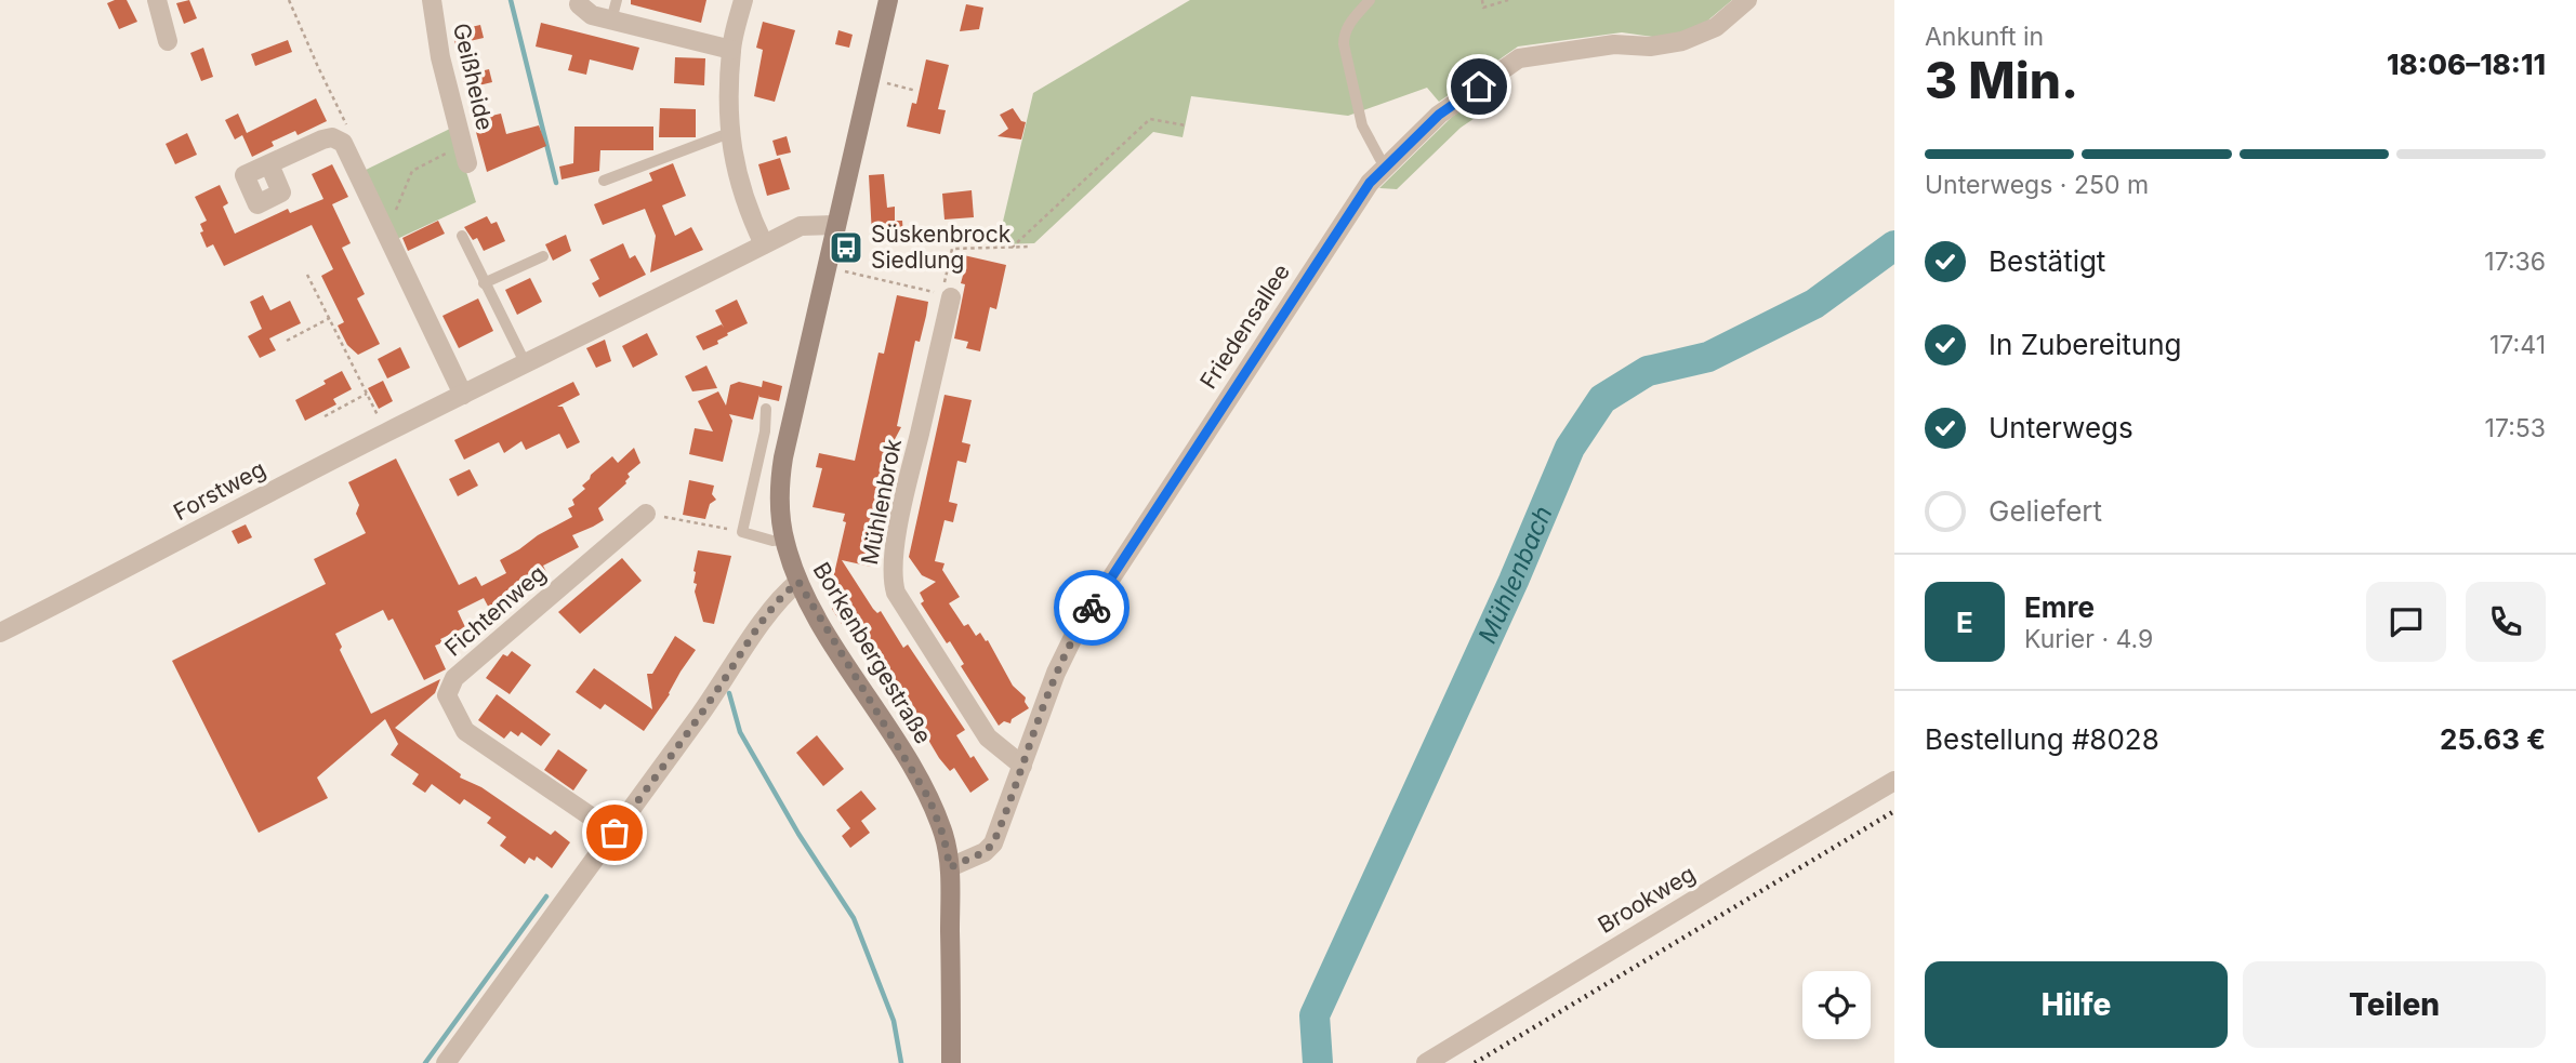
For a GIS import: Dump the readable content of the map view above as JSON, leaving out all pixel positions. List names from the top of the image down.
{
  "streets": {
    "street": [
      "Geißheide",
      "Friedensallee",
      "Forstweg",
      "Mühlenbrok",
      "Fichtenweg",
      "Borkenbergestraße",
      "Brookweg"
    ]
  },
  "crossings": [
    ["Friedensallee", "Mühlenbrok"],
    ["Friedensallee", "Borkenbergestraße"],
    ["Forstweg", "Borkenbergestraße"]
  ],
  "water": ["Mühlenbach"],
  "places": {
    "bus stop": ["Süskenbrock Siedlung"]
  },
  "page": {
    "heading": ["3 Min.", "Ankunft in", "18:06–18:11"],
    "panel": [
      "Emre",
      "Kurier · 4.9",
      "Bestellung #8028",
      "25.63 €"
    ],
    "bar": "Unterwegs · 250 m",
    "list": [
      ["Bestätigt", "17:36"],
      ["In Zubereitung", "17:41"],
      ["Unterwegs", "17:53"],
      "Geliefert"
    ],
    "round": "E",
    "buttons": ["Hilfe", "Teilen"]
  }
}
